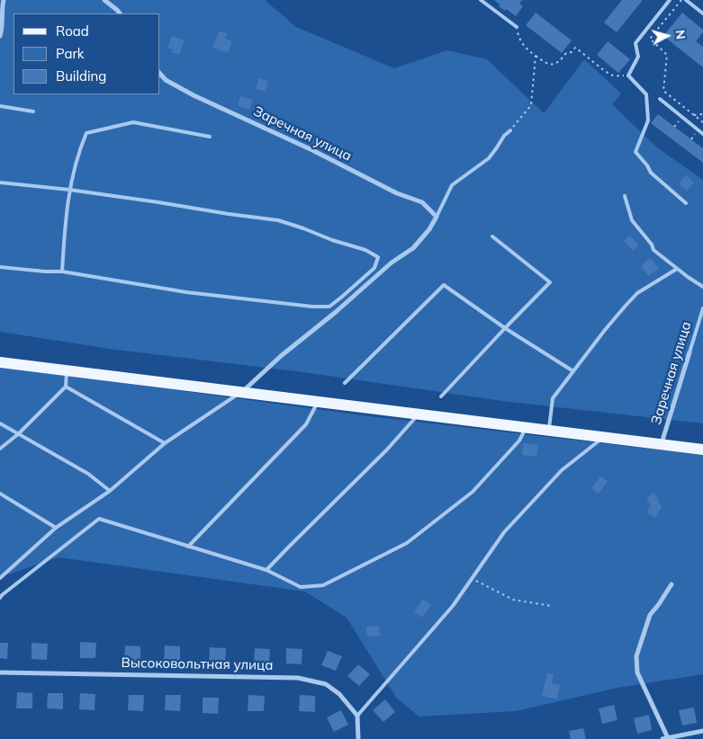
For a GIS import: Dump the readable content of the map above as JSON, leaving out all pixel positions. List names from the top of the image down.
{
  "streets": {
    "street": ["Заречная улица", "Высоковольтная улица"]
  },
  "legend": ["Road", "Park", "Building"],
  "north": "right"
}
